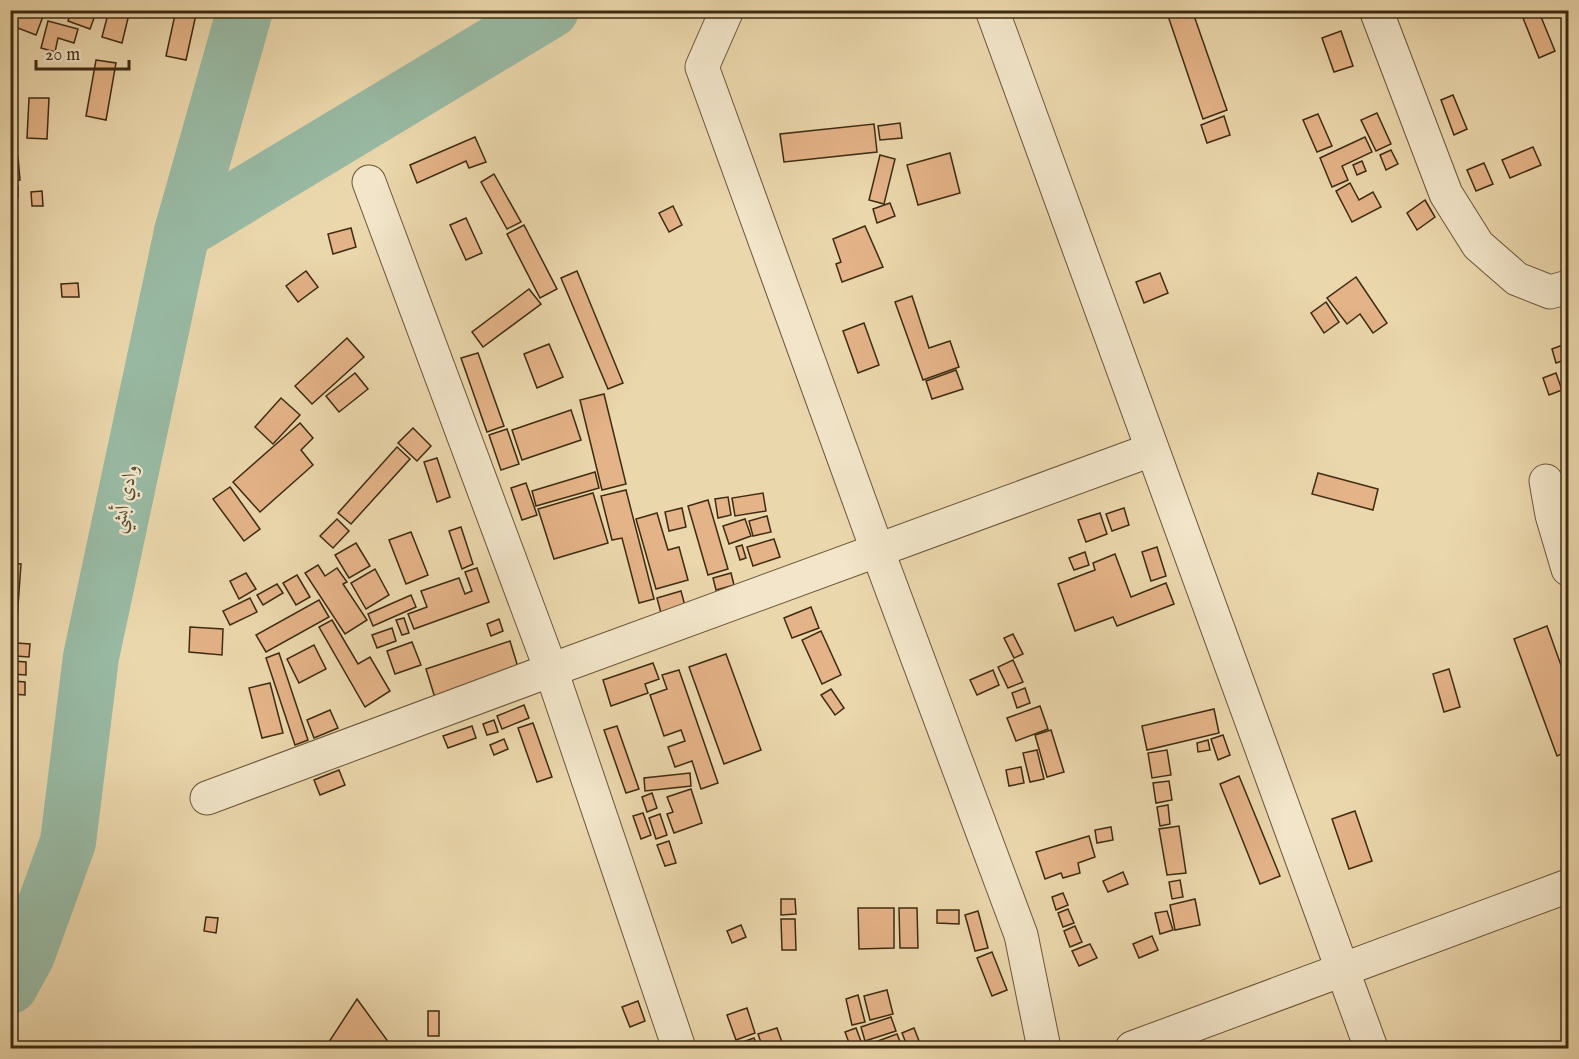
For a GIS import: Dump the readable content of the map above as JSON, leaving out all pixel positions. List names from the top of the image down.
{
  "water": ["وادي أبشي"],
  "scale_bar": "20 m"
}
